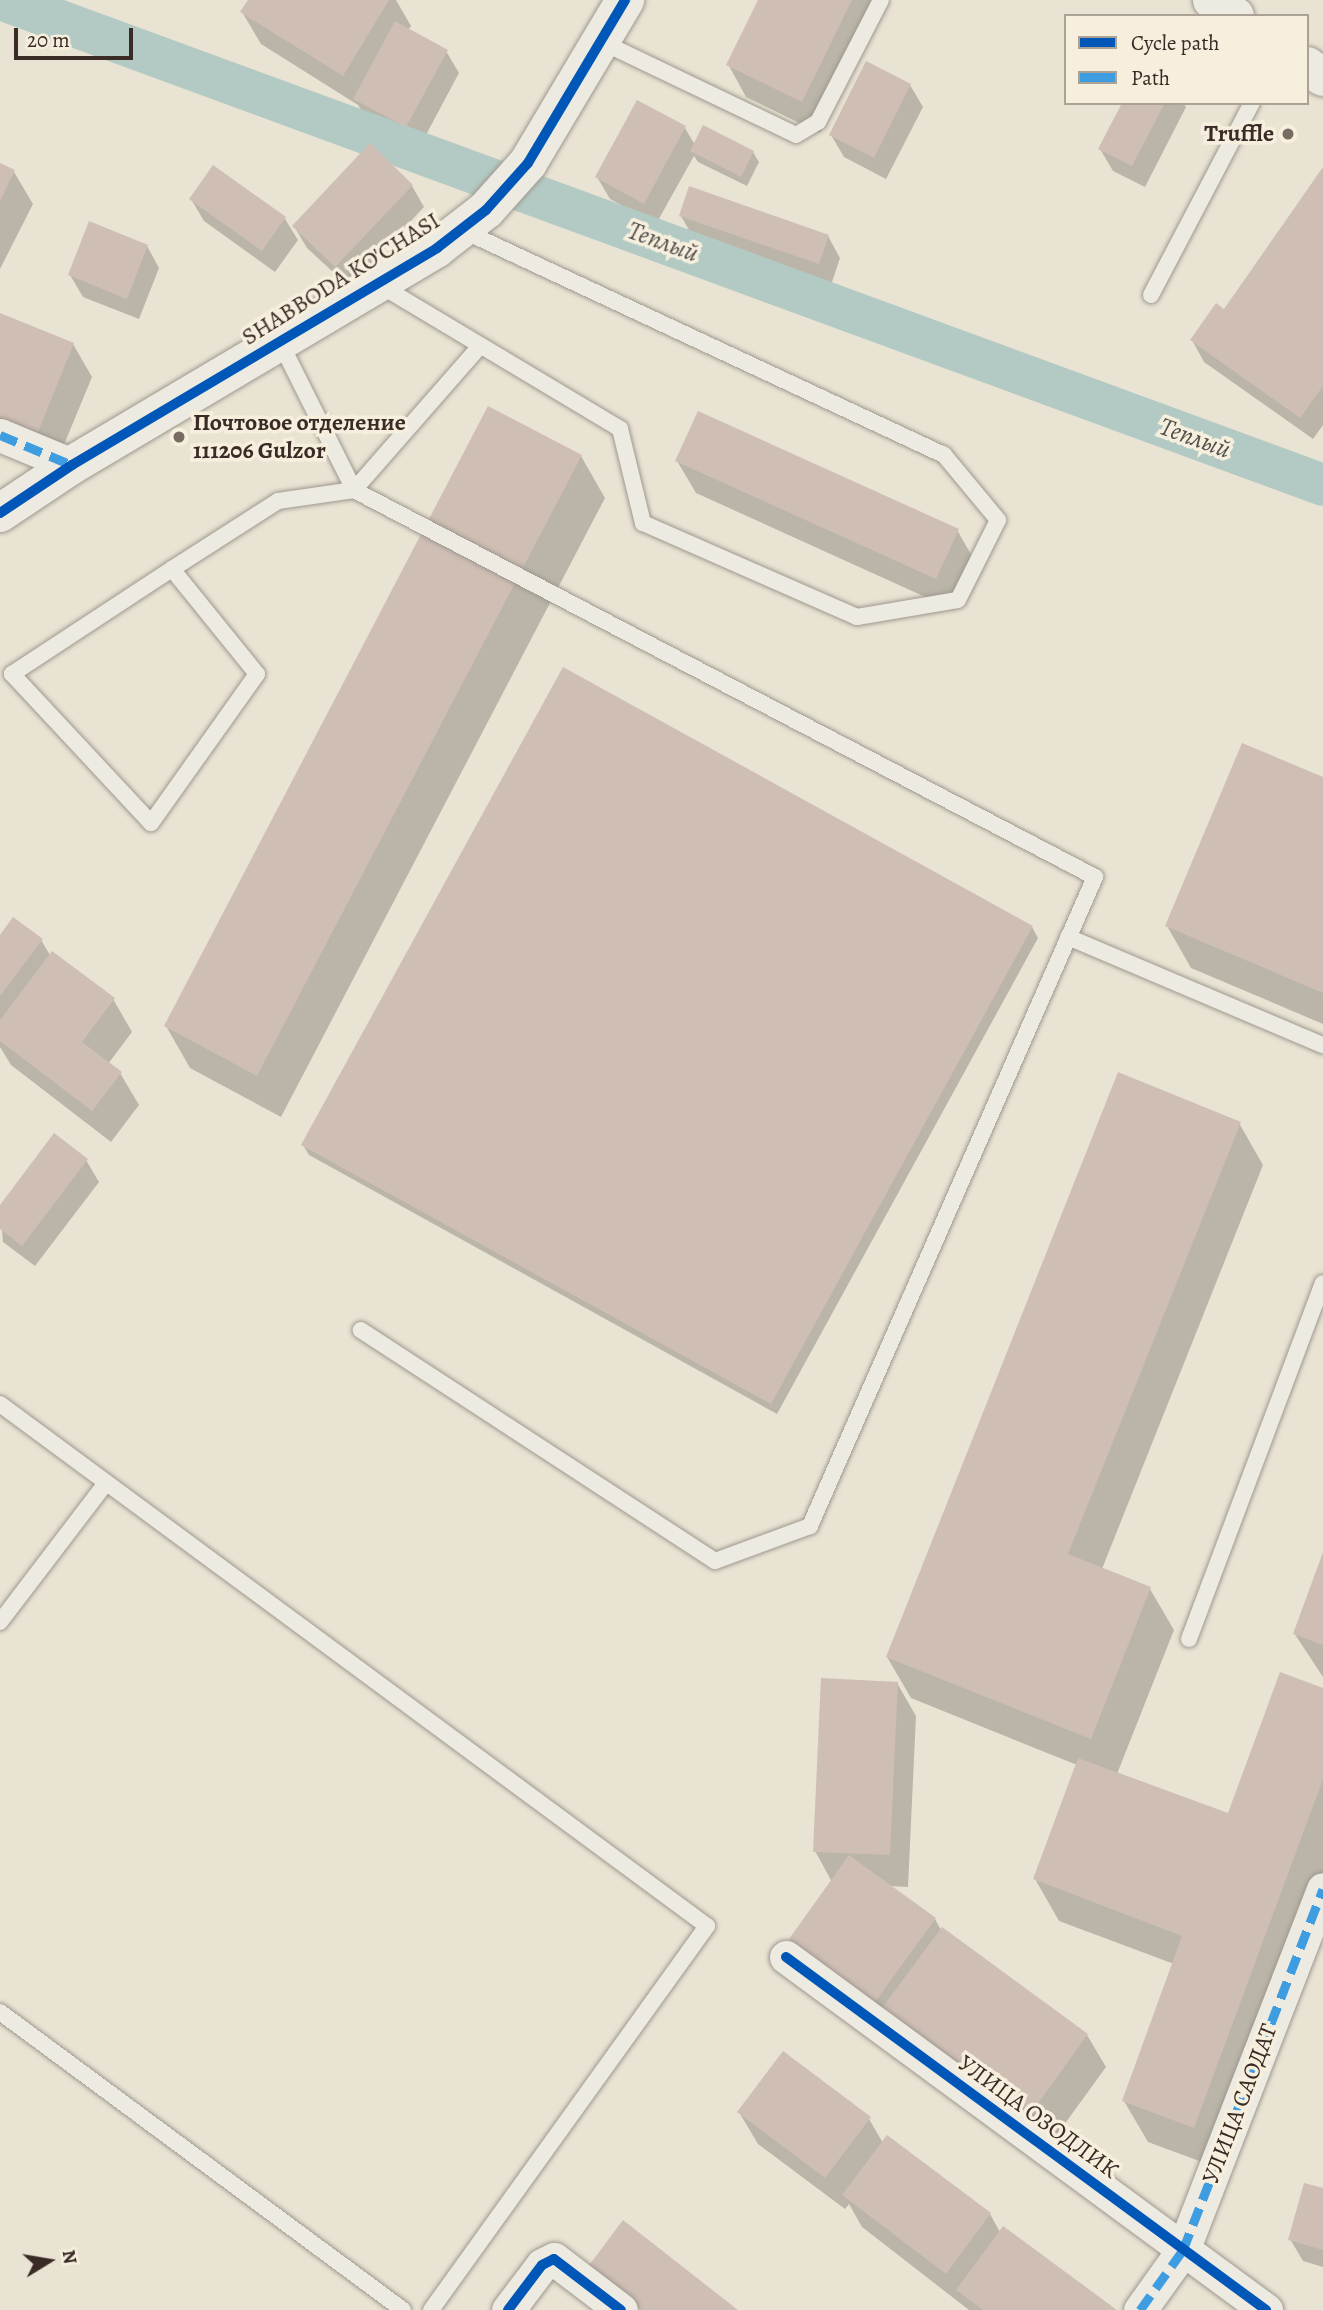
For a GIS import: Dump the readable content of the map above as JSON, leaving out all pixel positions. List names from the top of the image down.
{
  "streets": {
    "street": ["SHABBODA KO'CHASI", "УЛИЦА САОДАТ", "УЛИЦА ОЗОДЛИК"]
  },
  "crossings": [
    ["УЛИЦА САОДАТ", "УЛИЦА ОЗОДЛИК"]
  ],
  "water": ["Теплый"],
  "places": ["Truffle", "Почтовое отделение 111206 Gulzor"],
  "legend": ["Cycle path", "Path"],
  "scale_bar": "20 m",
  "north": "right"
}
